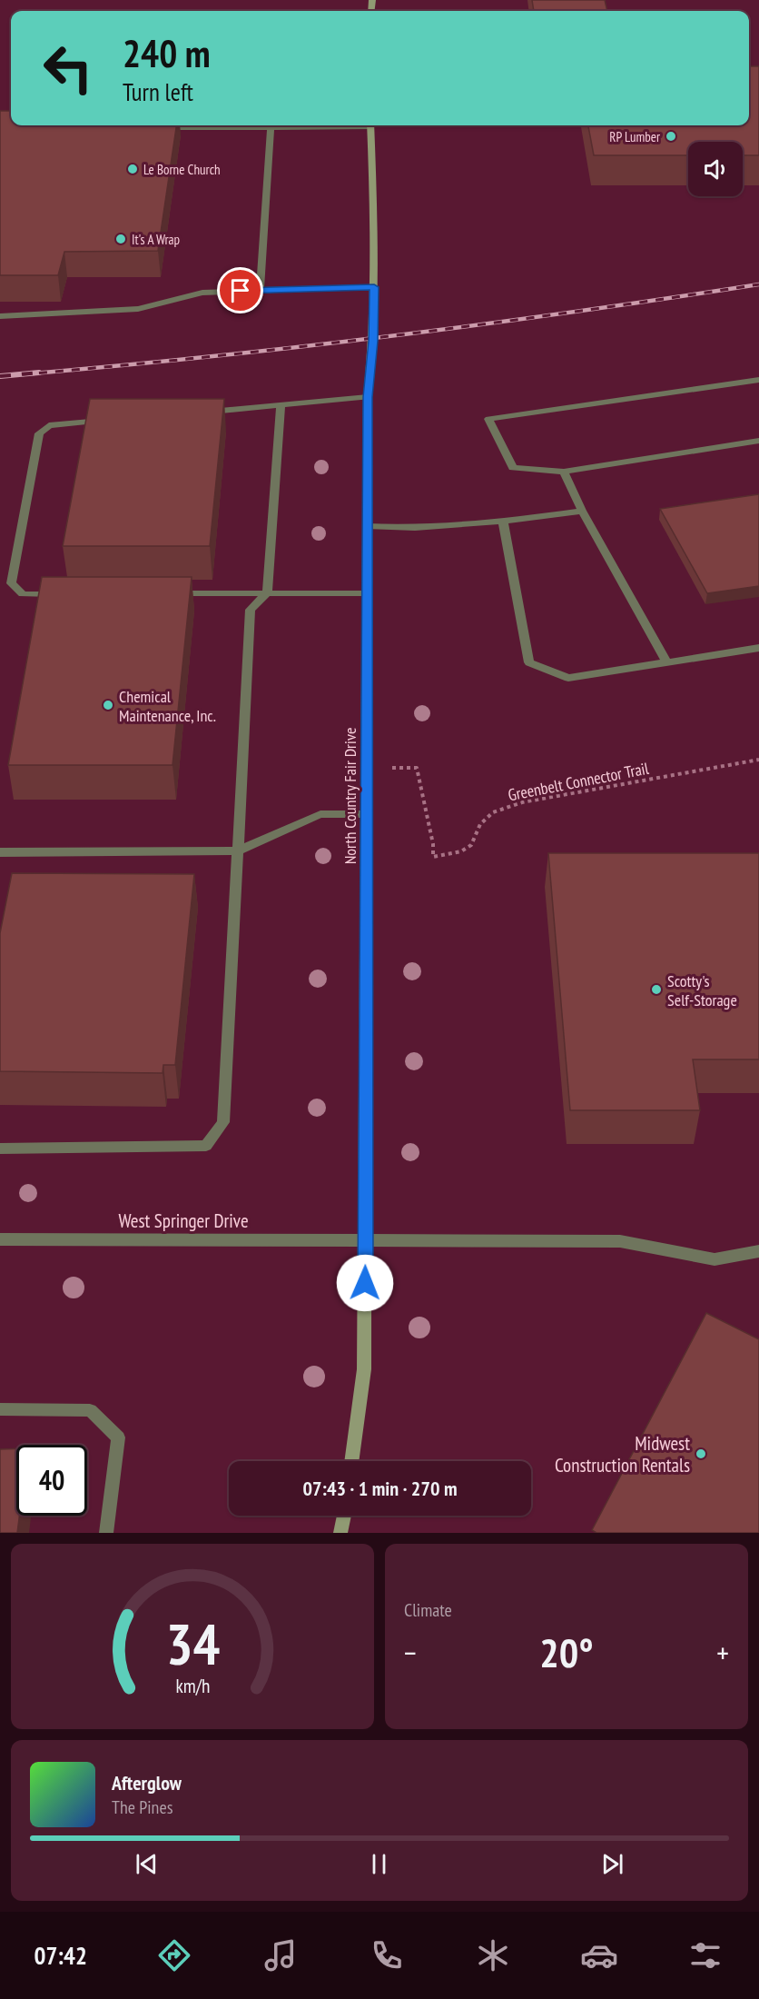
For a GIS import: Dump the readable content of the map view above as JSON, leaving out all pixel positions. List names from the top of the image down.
{
  "streets": {
    "street": ["North Country Fair Drive", "West Springer Drive"],
    "path": ["Greenbelt Connector Trail"]
  },
  "crossings": [
    ["Greenbelt Connector Trail", "North Country Fair Drive"],
    ["North Country Fair Drive", "West Springer Drive"]
  ],
  "places": [
    "RP Lumber",
    "Le Borne Church",
    "It's A Wrap",
    "Chemical Maintenance, Inc.",
    "Scotty's Self-Storage",
    "Midwest Construction Rentals"
  ],
  "page": {
    "turn": ["240 m", "Turn left"],
    "limit": "40",
    "trip": "07:43 · 1 min · 270 m",
    "tile": "Climate",
    "heat": ["−", "20°", "+"],
    "song": ["Afterglow", "The Pines"],
    "tabs": "07:42",
    "gauge": ["34", "km/h"]
  }
}
